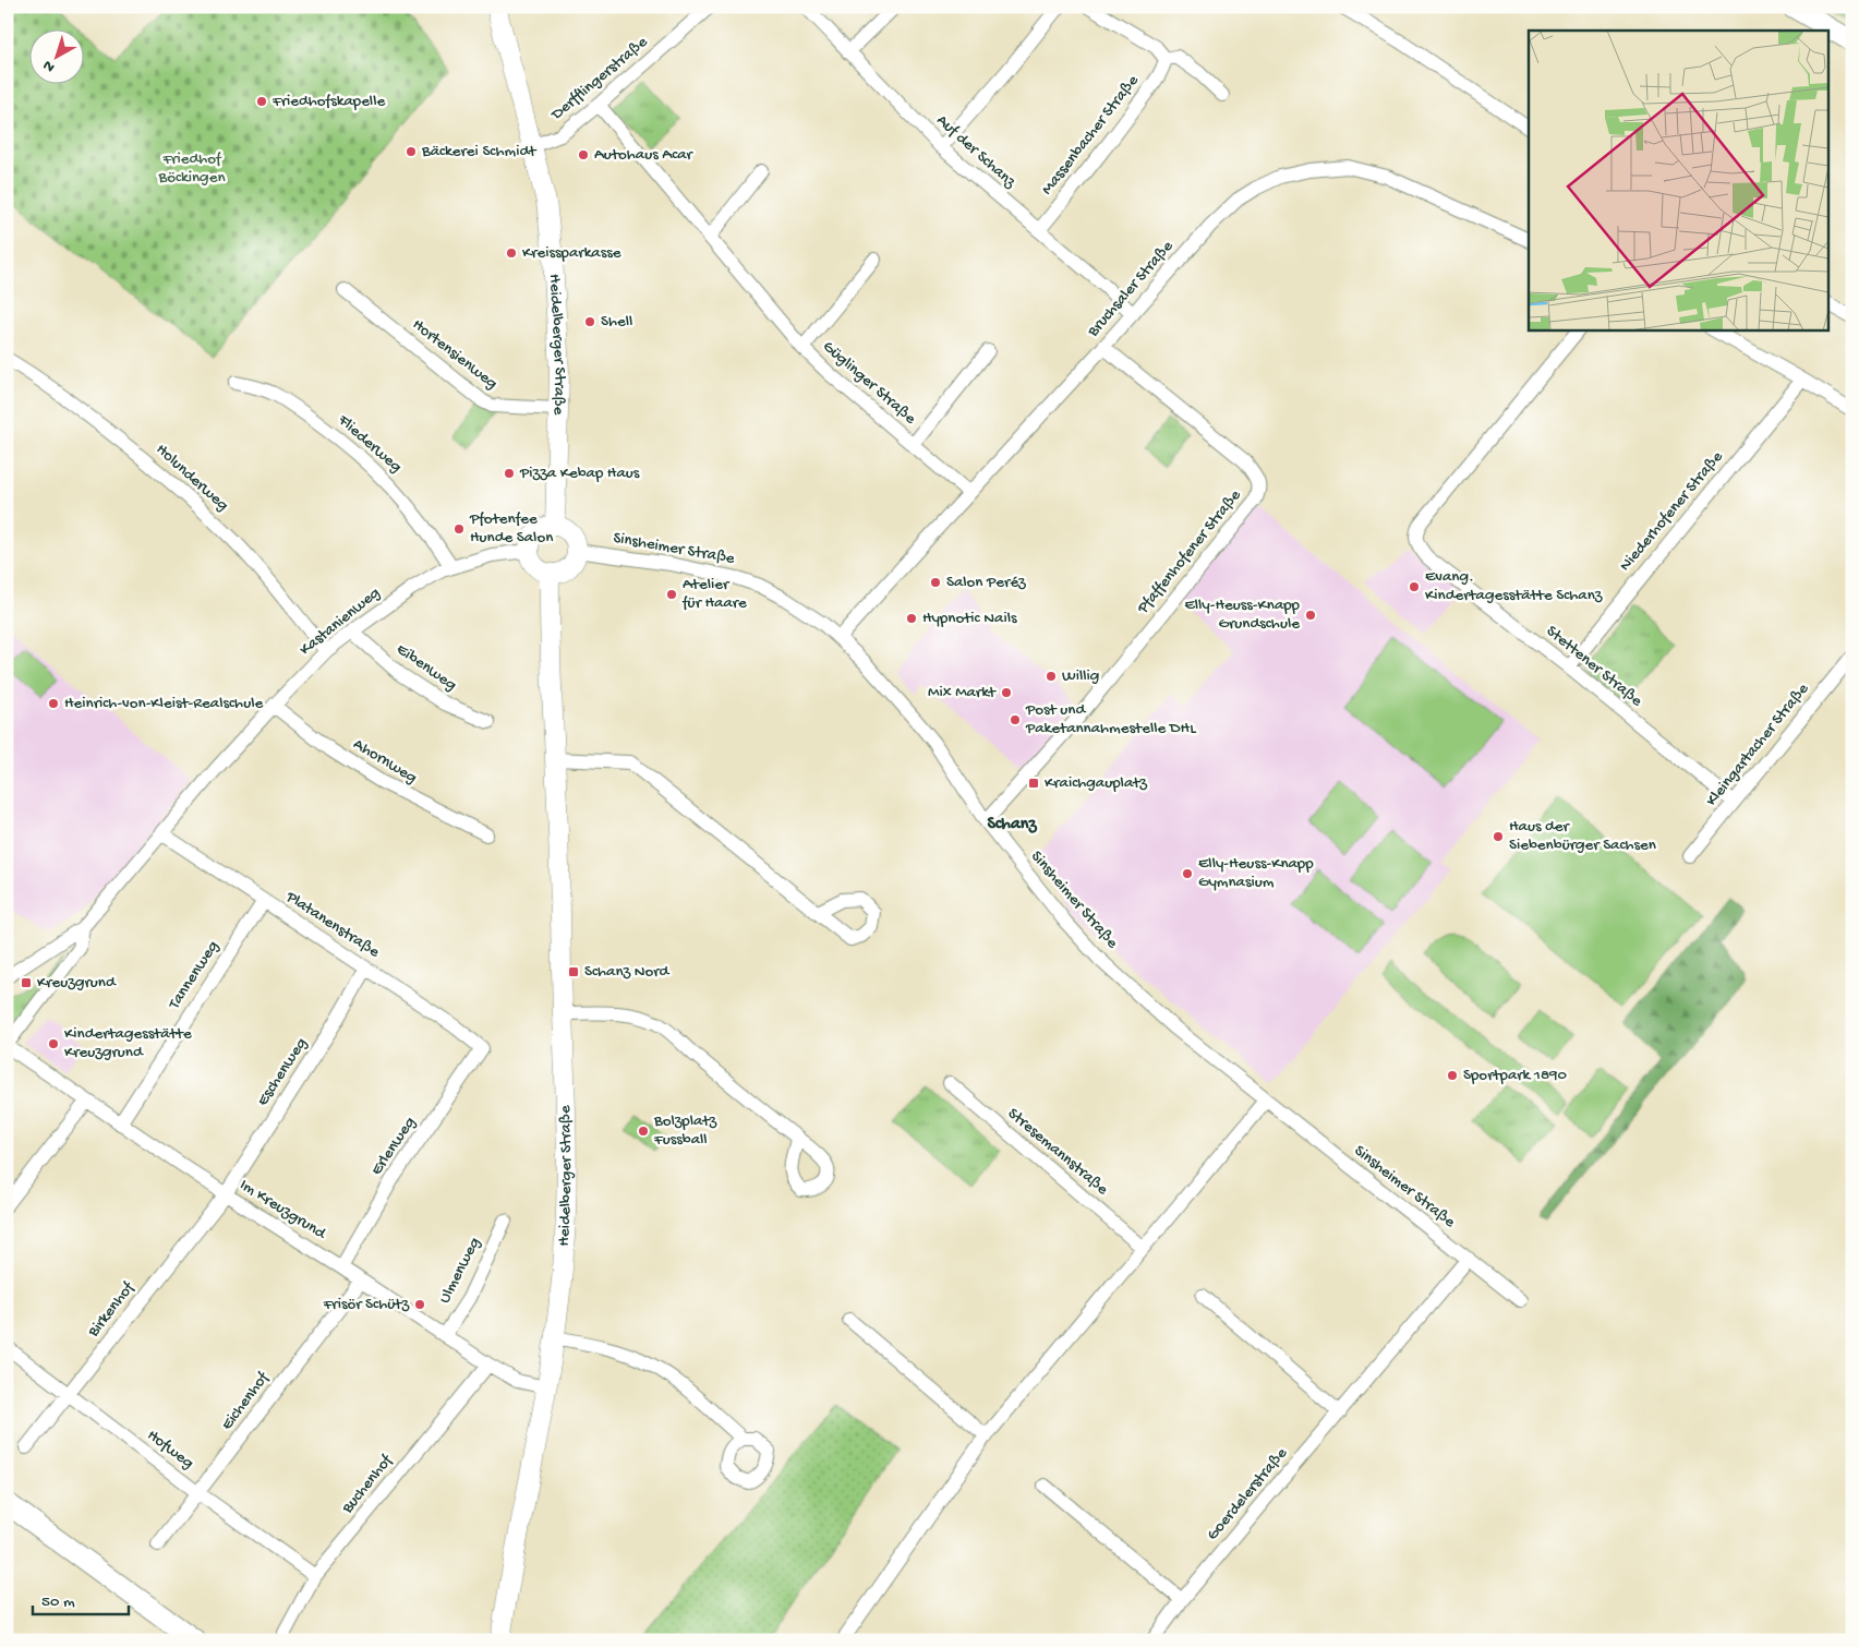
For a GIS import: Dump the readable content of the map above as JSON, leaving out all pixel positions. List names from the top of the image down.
{
  "streets": {
    "main road": ["Heidelberger Straße"],
    "street": [
      "Derfflingerstraße",
      "Massenbacher Straße",
      "Auf der Schanz",
      "Bruchsaler Straße",
      "Hortensienweg",
      "Güglinger Straße",
      "Fliederweg",
      "Holunderweg",
      "Niederhofener Straße",
      "Sinsheimer Straße",
      "Pfaffenhofener Straße",
      "Kastanienweg",
      "Stettener Straße",
      "Eibenweg",
      "Kleingartacher Straße",
      "Ahornweg",
      "Platanenstraße",
      "Tannenweg",
      "Eschenweg",
      "Erlenweg",
      "Stresemannstraße",
      "Im Kreuzgrund",
      "Ulmenweg",
      "Birkenhof",
      "Eichenhof",
      "Hofweg",
      "Buchenhof",
      "Goerdelerstraße"
    ]
  },
  "crossings": [
    ["Derfflingerstraße", "Heidelberger Straße"],
    ["Derfflingerstraße", "Güglinger Straße"],
    ["Massenbacher Straße", "Auf der Schanz"],
    ["Auf der Schanz", "Bruchsaler Straße"],
    ["Bruchsaler Straße", "Güglinger Straße"],
    ["Bruchsaler Straße", "Sinsheimer Straße"],
    ["Bruchsaler Straße", "Pfaffenhofener Straße"],
    ["Heidelberger Straße", "Hortensienweg"],
    ["Heidelberger Straße", "Sinsheimer Straße"],
    ["Heidelberger Straße", "Kastanienweg"],
    ["Heidelberger Straße", "Im Kreuzgrund"],
    ["Fliederweg", "Kastanienweg"],
    ["Holunderweg", "Kastanienweg"],
    ["Niederhofener Straße", "Stettener Straße"],
    ["Sinsheimer Straße", "Pfaffenhofener Straße"],
    ["Sinsheimer Straße", "Kastanienweg"],
    ["Sinsheimer Straße", "Goerdelerstraße"],
    ["Kastanienweg", "Eibenweg"],
    ["Kastanienweg", "Ahornweg"],
    ["Kastanienweg", "Platanenstraße"],
    ["Kastanienweg", "Im Kreuzgrund"],
    ["Stettener Straße", "Kleingartacher Straße"],
    ["Platanenstraße", "Tannenweg"],
    ["Platanenstraße", "Eschenweg"],
    ["Platanenstraße", "Erlenweg"],
    ["Tannenweg", "Im Kreuzgrund"],
    ["Eschenweg", "Im Kreuzgrund"],
    ["Eschenweg", "Birkenhof"],
    ["Erlenweg", "Im Kreuzgrund"],
    ["Im Kreuzgrund", "Ulmenweg"],
    ["Im Kreuzgrund", "Birkenhof"],
    ["Im Kreuzgrund", "Eichenhof"],
    ["Im Kreuzgrund", "Buchenhof"],
    ["Birkenhof", "Hofweg"],
    ["Eichenhof", "Hofweg"],
    ["Hofweg", "Buchenhof"]
  ],
  "districts": ["Schanz"],
  "parks": ["Friedhof Böckingen"],
  "places": {
    "other": [
      "Friedhofskapelle",
      "Bäckerei Schmidt",
      "Autohaus Acar",
      "Kreissparkasse",
      "Shell",
      "Pizza Kebap Haus",
      "Pfotenfee Hunde Salon",
      "Salon Peréz",
      "Evang. Kindertagesstätte Schanz",
      "Atelier für Haare",
      "Elly-Heuss-Knapp Grundschule",
      "Hypnotic Nails",
      "Willig",
      "Mix Markt",
      "Heinrich-von-Kleist-Realschule",
      "Post und Paketannahmestelle DHL",
      "Haus der Siebenbürger Sachsen",
      "Elly-Heuss-Knapp Gymnasium",
      "Kindertagesstätte Kreuzgrund",
      "Sportpark 1890",
      "Bolzplatz Fussball",
      "Frisör Schütz"
    ],
    "transit": ["Kraichgauplatz", "Schanz Nord", "Kreuzgrund"]
  },
  "scale_bar": "50 m",
  "north": "bottom left"
}
